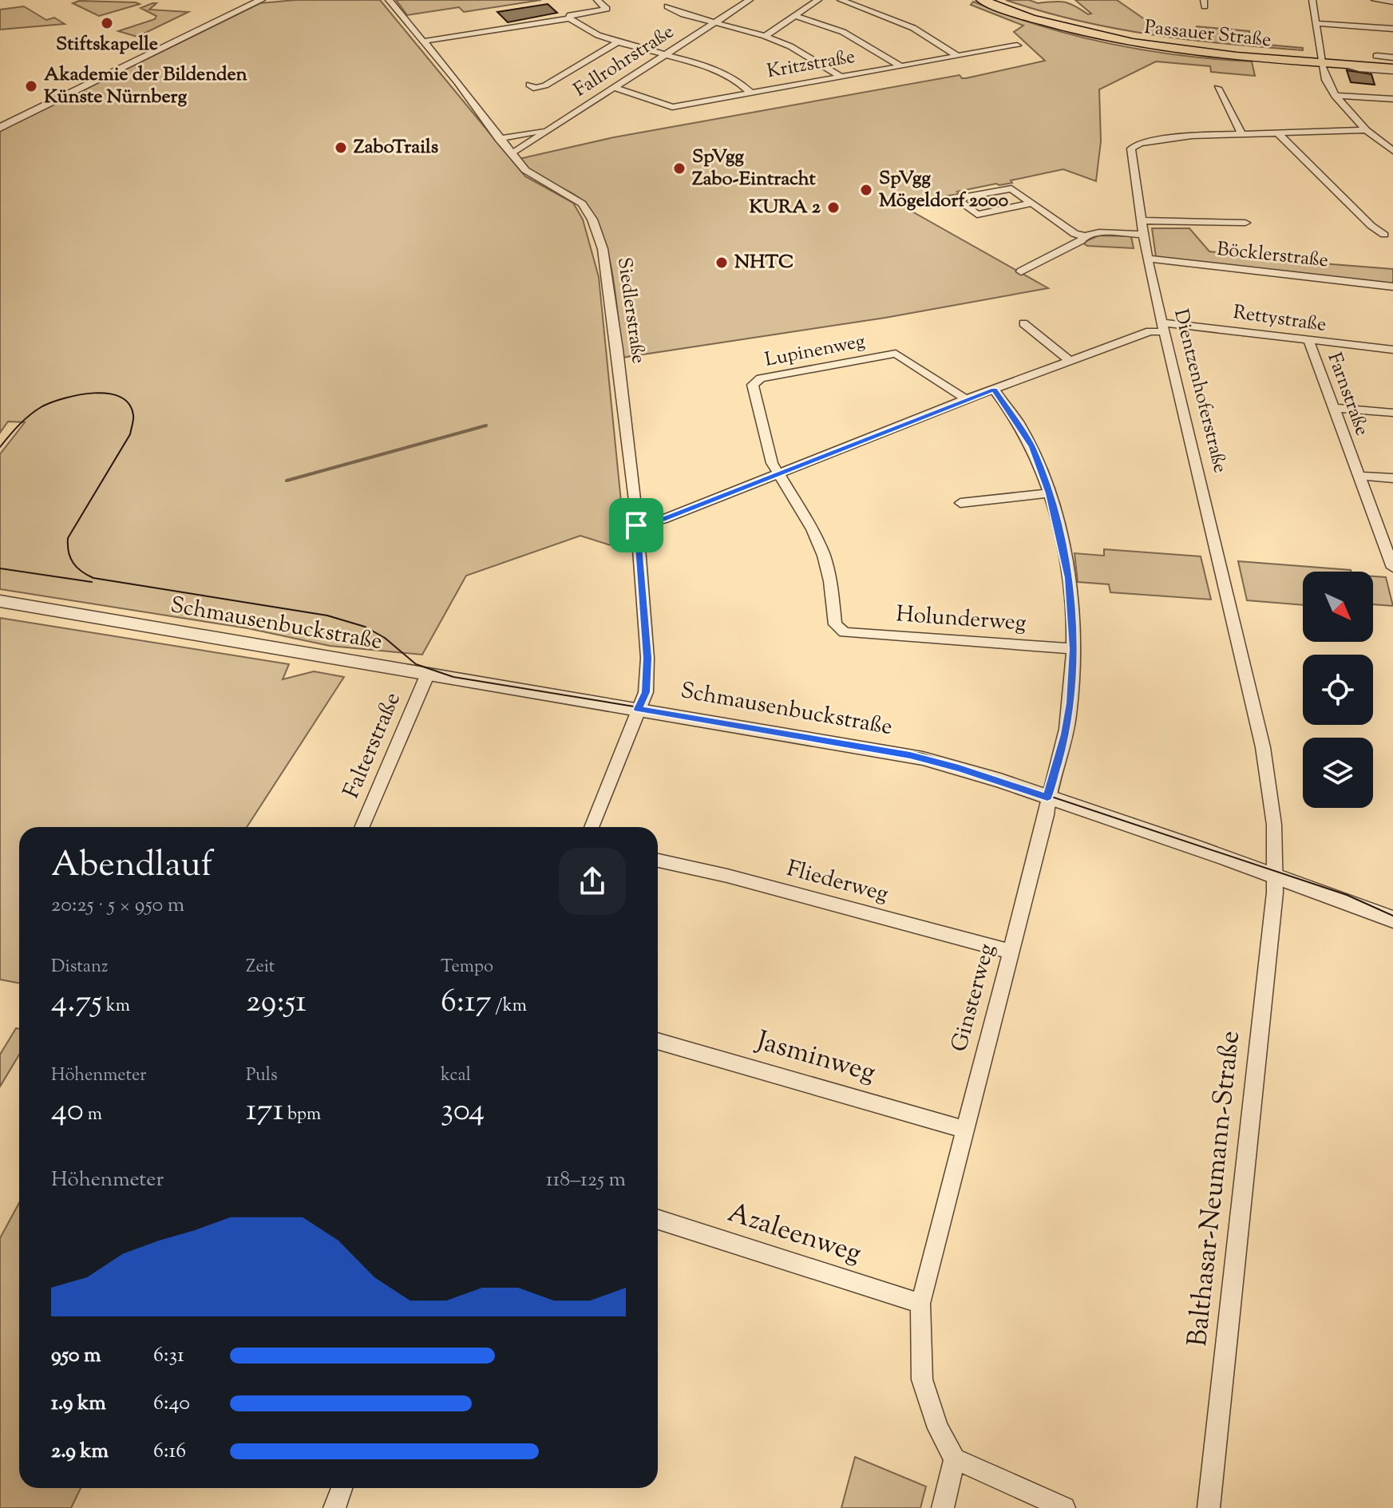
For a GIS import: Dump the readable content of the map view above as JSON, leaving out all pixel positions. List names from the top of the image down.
{
  "streets": {
    "main road": ["Passauer Straße"],
    "street": [
      "Fallrohrstraße",
      "Kritzstraße",
      "Böcklerstraße",
      "Siedlerstraße",
      "Rettystraße",
      "Lupinenweg",
      "Dientzenhoferstraße",
      "Farnstraße",
      "Holunderweg",
      "Schmausenbuckstraße",
      "Falterstraße",
      "Fliederweg",
      "Ginsterweg",
      "Jasminweg",
      "Balthasar-Neumann-Straße",
      "Azaleenweg"
    ]
  },
  "crossings": [
    ["Fallrohrstraße", "Kritzstraße"],
    ["Fallrohrstraße", "Siedlerstraße"],
    ["Böcklerstraße", "Dientzenhoferstraße"],
    ["Siedlerstraße", "Rettystraße"],
    ["Siedlerstraße", "Schmausenbuckstraße"],
    ["Rettystraße", "Lupinenweg"],
    ["Rettystraße", "Dientzenhoferstraße"],
    ["Rettystraße", "Farnstraße"],
    ["Rettystraße", "Holunderweg"],
    ["Rettystraße", "Ginsterweg"],
    ["Lupinenweg", "Holunderweg"],
    ["Dientzenhoferstraße", "Schmausenbuckstraße"],
    ["Dientzenhoferstraße", "Balthasar-Neumann-Straße"],
    ["Holunderweg", "Ginsterweg"],
    ["Schmausenbuckstraße", "Falterstraße"],
    ["Schmausenbuckstraße", "Ginsterweg"],
    ["Schmausenbuckstraße", "Balthasar-Neumann-Straße"],
    ["Fliederweg", "Ginsterweg"],
    ["Ginsterweg", "Jasminweg"],
    ["Ginsterweg", "Azaleenweg"]
  ],
  "places": [
    "Stiftskapelle",
    "Akademie der Bildenden Künste Nürnberg",
    "ZaboTrails",
    "SpVgg Zabo-Eintracht",
    "SpVgg Mögeldorf 2000",
    "KURA 2",
    "NHTC"
  ],
  "north": "bottom right",
  "page": {
    "heading": ["Abendlauf", "20:25 · 5 × 950 m"],
    "stats": [
      ["Distanz", "4.75 km"],
      ["Zeit", "29:51"],
      ["Tempo", "6:17 /km"],
      ["Höhenmeter", "40 m"],
      ["Puls", "171 bpm"],
      ["kcal", "304"]
    ],
    "chart": ["Höhenmeter", "118–125 m"],
    "list": [
      {
        "name": "950 m",
        "note": "6:31"
      },
      {
        "name": "1.9 km",
        "note": "6:40"
      },
      {
        "name": "2.9 km",
        "note": "6:16"
      }
    ]
  }
}
